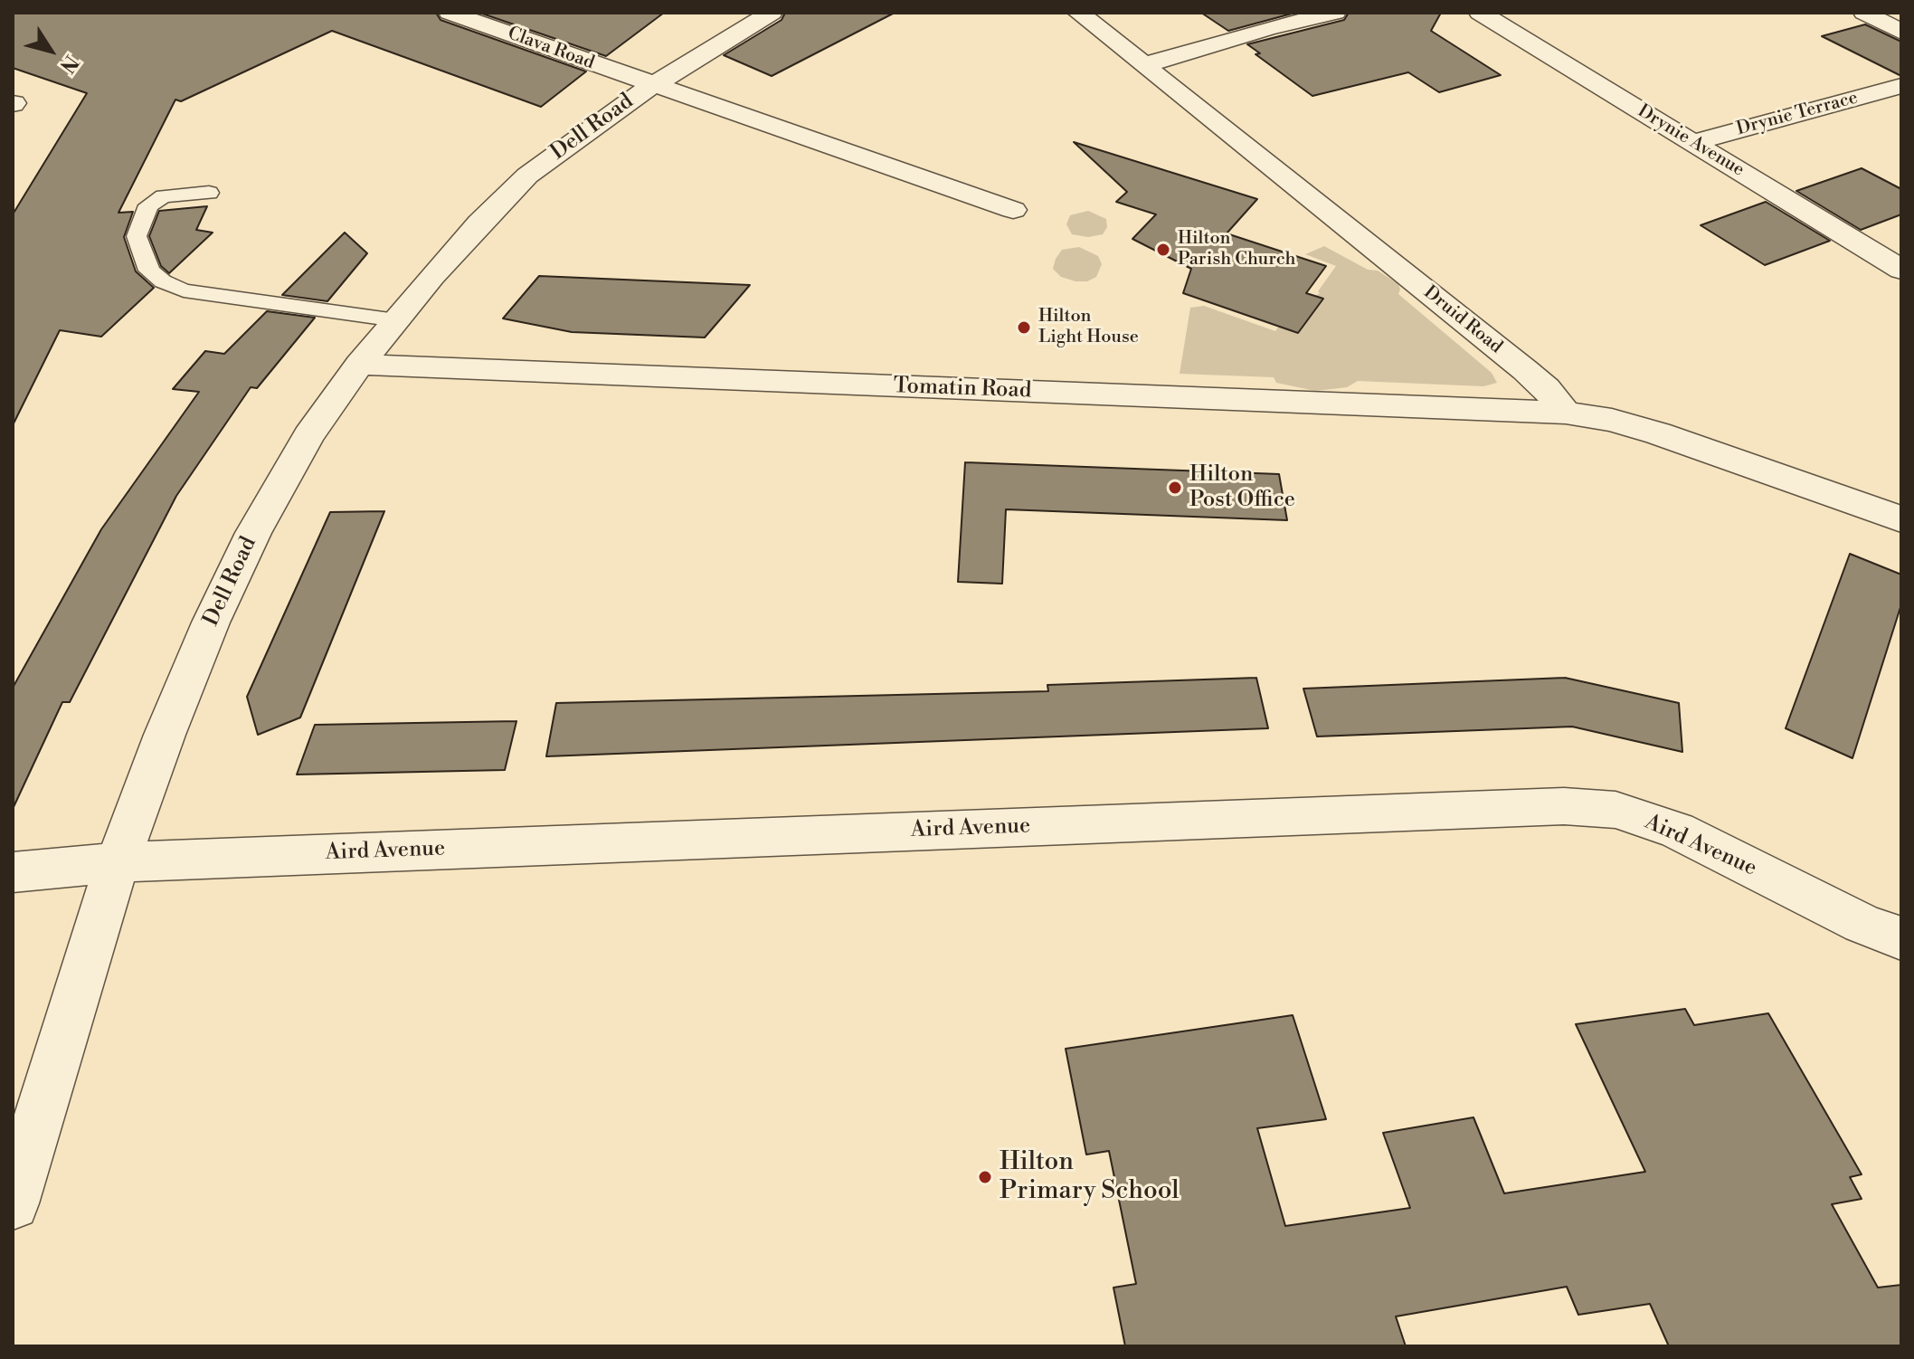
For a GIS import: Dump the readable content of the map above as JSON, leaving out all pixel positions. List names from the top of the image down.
{
  "streets": {
    "street": [
      "Clava Road",
      "Drynie Terrace",
      "Dell Road",
      "Drynie Avenue",
      "Druid Road",
      "Tomatin Road",
      "Aird Avenue"
    ]
  },
  "crossings": [
    ["Clava Road", "Dell Road"],
    ["Drynie Terrace", "Drynie Avenue"],
    ["Dell Road", "Tomatin Road"],
    ["Dell Road", "Aird Avenue"],
    ["Druid Road", "Tomatin Road"]
  ],
  "places": [
    "Hilton Parish Church",
    "Hilton Light House",
    "Hilton Post Office",
    "Hilton Primary School"
  ],
  "north": "bottom right"
}
